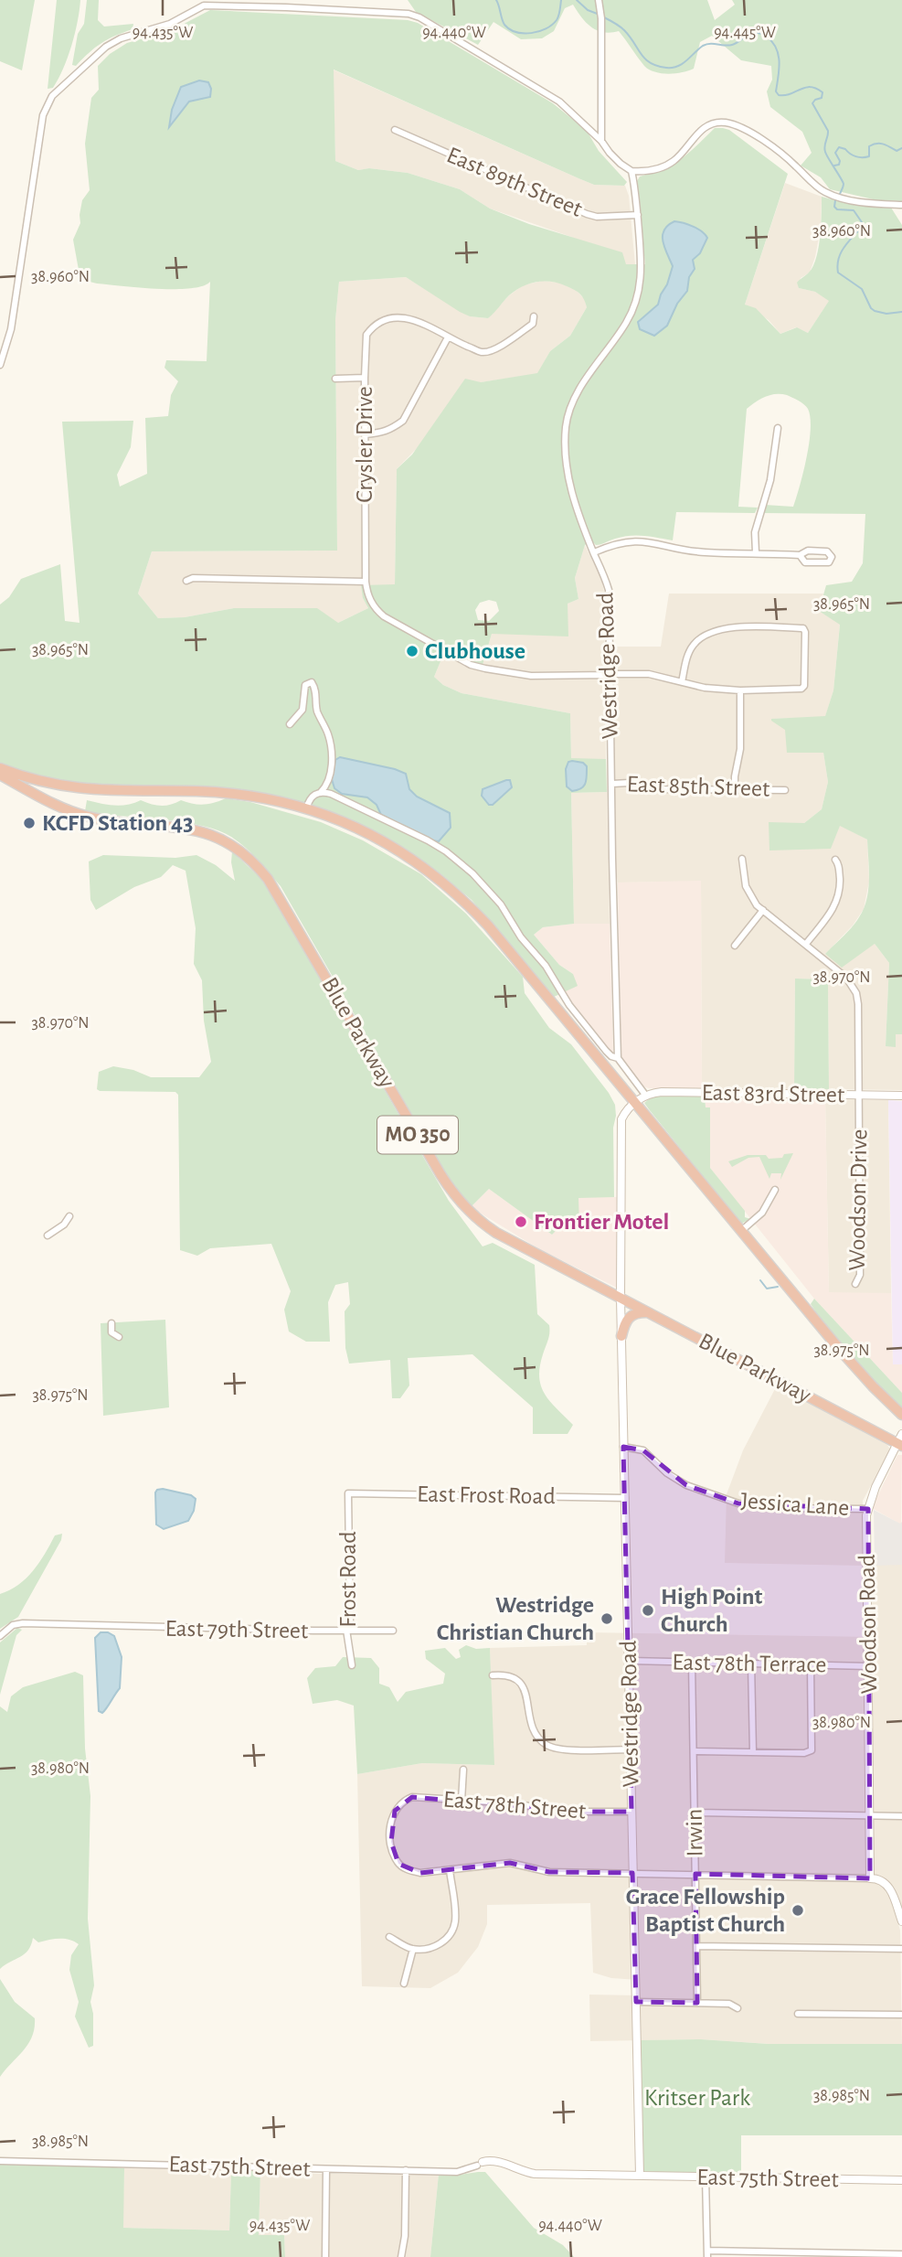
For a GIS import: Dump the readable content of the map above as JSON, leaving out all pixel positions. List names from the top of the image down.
{
  "streets": {
    "highway": ["Blue Parkway", "MO 350"],
    "street": [
      "East 89th Street",
      "Crysler Drive",
      "Westridge Road",
      "East 85th Street",
      "East 83rd Street",
      "Woodson Drive",
      "East Frost Road",
      "Jessica Lane",
      "Frost Road",
      "Woodson Road",
      "East 79th Street",
      "East 78th Terrace",
      "East 78th Street",
      "Irwin",
      "East 75th Street"
    ]
  },
  "crossings": [
    ["East 89th Street", "Westridge Road"],
    ["Westridge Road", "East 85th Street"],
    ["Westridge Road", "Blue Parkway"],
    ["Westridge Road", "East Frost Road"],
    ["Westridge Road", "Jessica Lane"],
    ["Westridge Road", "East 78th Terrace"],
    ["Westridge Road", "East 78th Street"],
    ["Westridge Road", "East 75th Street"],
    ["Blue Parkway", "Woodson Road"],
    ["East 83rd Street", "Woodson Drive"],
    ["East Frost Road", "Frost Road"],
    ["Jessica Lane", "Woodson Road"],
    ["Frost Road", "East 79th Street"],
    ["Woodson Road", "East 78th Terrace"],
    ["East 78th Terrace", "Irwin"]
  ],
  "parks": ["Kritser Park"],
  "places": [
    "Clubhouse",
    "KCFD Station 43",
    "Frontier Motel",
    "High Point Church",
    "Westridge Christian Church",
    "Grace Fellowship Baptist Church"
  ],
  "coordinates": [
    "94.435°W",
    "94.440°W",
    "94.445°W",
    "38.960°N",
    "38.965°N",
    "38.970°N",
    "38.975°N",
    "38.980°N",
    "38.985°N"
  ]
}
